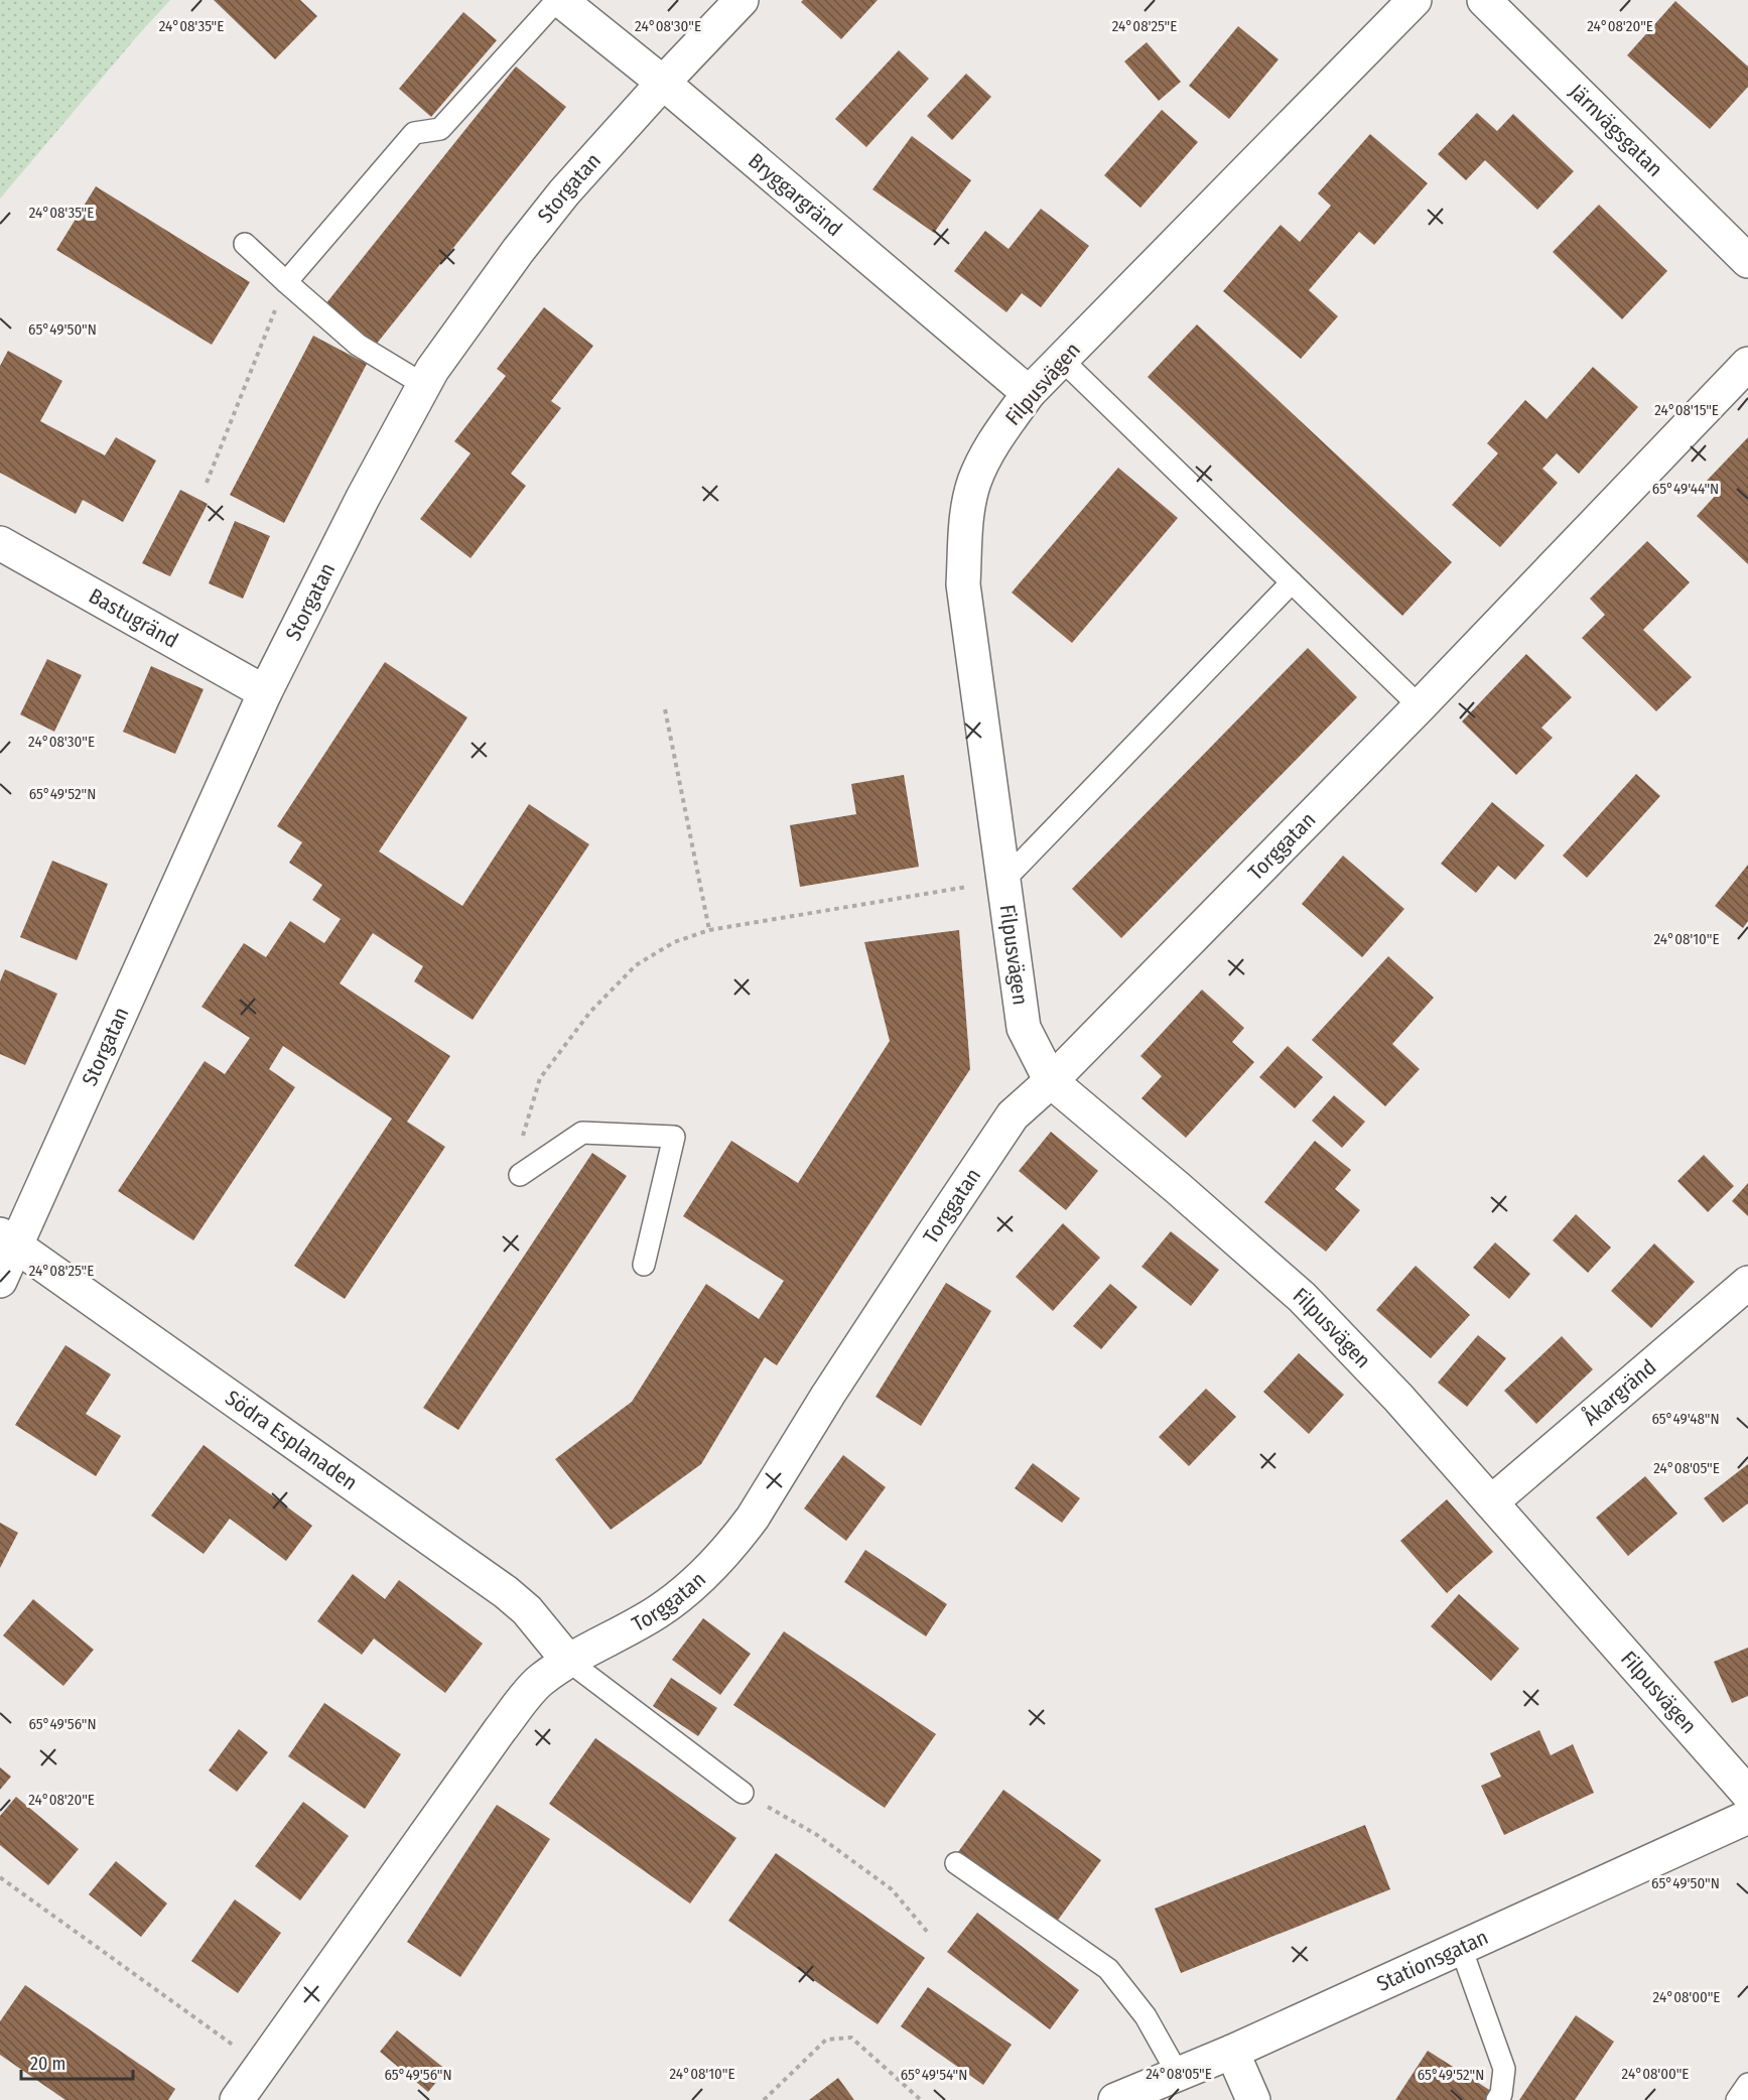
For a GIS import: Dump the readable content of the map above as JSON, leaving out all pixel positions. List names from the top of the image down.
{
  "streets": {
    "street": [
      "Järnvägsgatan",
      "Storgatan",
      "Bryggargränd",
      "Filpusvägen",
      "Bastugränd",
      "Torggatan",
      "Åkargränd",
      "Södra Esplanaden",
      "Stationsgatan"
    ]
  },
  "crossings": [
    ["Storgatan", "Bryggargränd"],
    ["Storgatan", "Bastugränd"],
    ["Storgatan", "Södra Esplanaden"],
    ["Bryggargränd", "Filpusvägen"],
    ["Filpusvägen", "Torggatan"],
    ["Filpusvägen", "Åkargränd"],
    ["Torggatan", "Södra Esplanaden"]
  ],
  "scale_bar": "20 m",
  "coordinates": [
    "24°08'35\"E",
    "24°08'30\"E",
    "24°08'25\"E",
    "24°08'20\"E",
    "65°49'50\"N",
    "24°08'15\"E",
    "65°49'44\"N",
    "65°49'52\"N",
    "24°08'10\"E",
    "65°49'48\"N",
    "24°08'05\"E",
    "65°49'56\"N",
    "24°08'00\"E",
    "65°49'54\"N"
  ]
}
